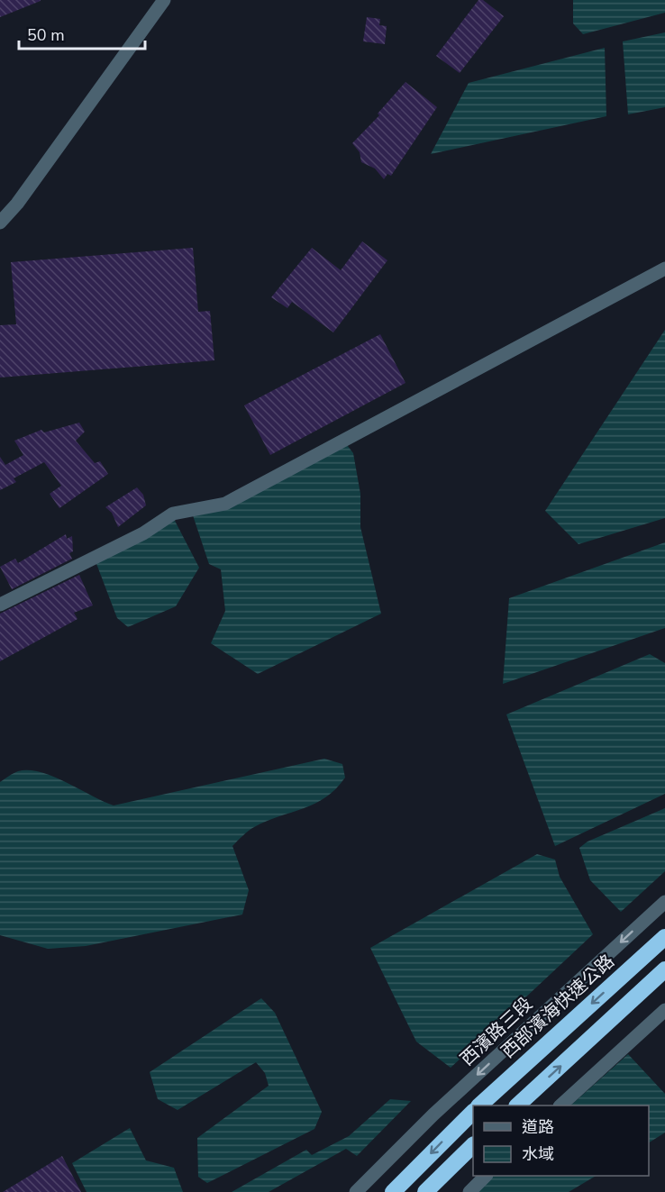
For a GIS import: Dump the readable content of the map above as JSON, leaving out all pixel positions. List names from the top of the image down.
{
  "streets": {
    "highway": ["西部濱海快速公路"],
    "street": ["西濱路三段"]
  },
  "legend": ["道路", "水域"],
  "scale_bar": "50 m"
}
